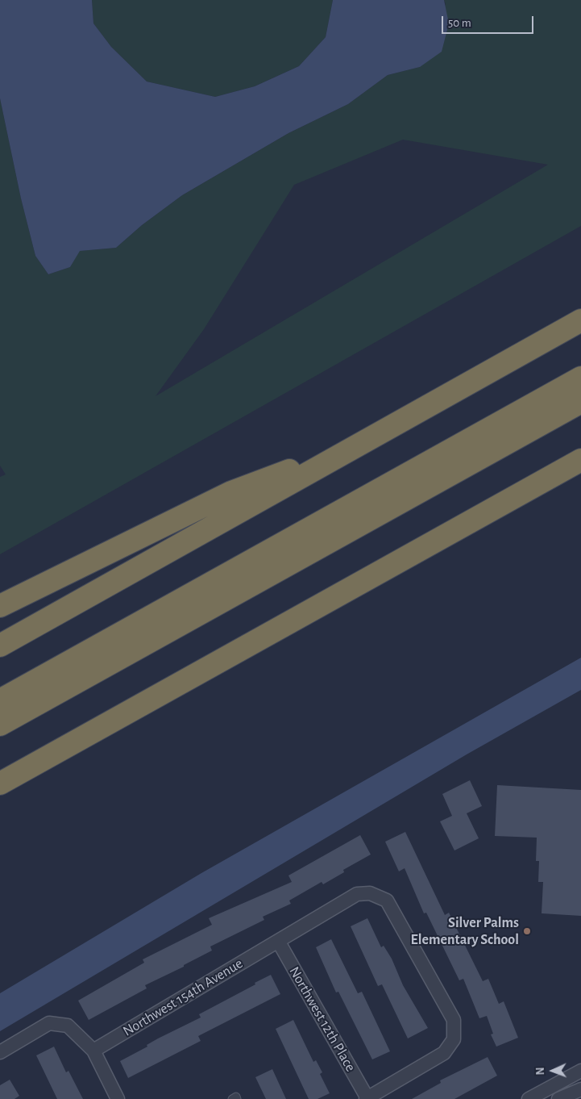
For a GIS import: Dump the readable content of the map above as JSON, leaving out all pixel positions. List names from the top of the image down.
{
  "streets": {
    "street": ["Northwest 154th Avenue", "Northwest 12th Place"]
  },
  "crossings": [
    ["Northwest 154th Avenue", "Northwest 12th Place"]
  ],
  "places": ["Silver Palms Elementary School"],
  "scale_bar": "50 m",
  "north": "left"
}
